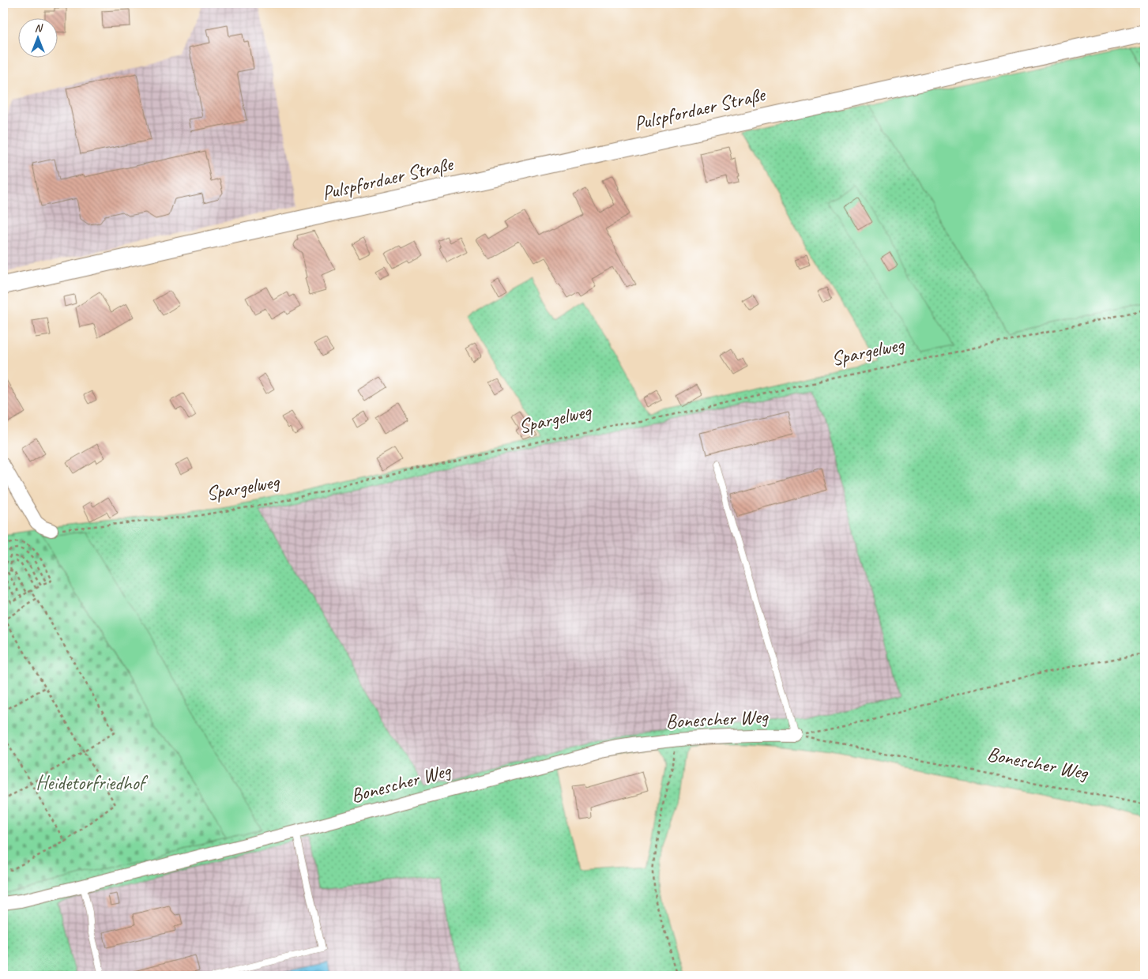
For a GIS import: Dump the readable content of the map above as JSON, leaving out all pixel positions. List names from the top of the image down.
{
  "streets": {
    "main road": ["Pulspfordaer Straße"],
    "street": ["Bonescher Weg"],
    "path": ["Spargelweg"]
  },
  "parks": ["Heidetorfriedhof"],
  "north": "top"
}
